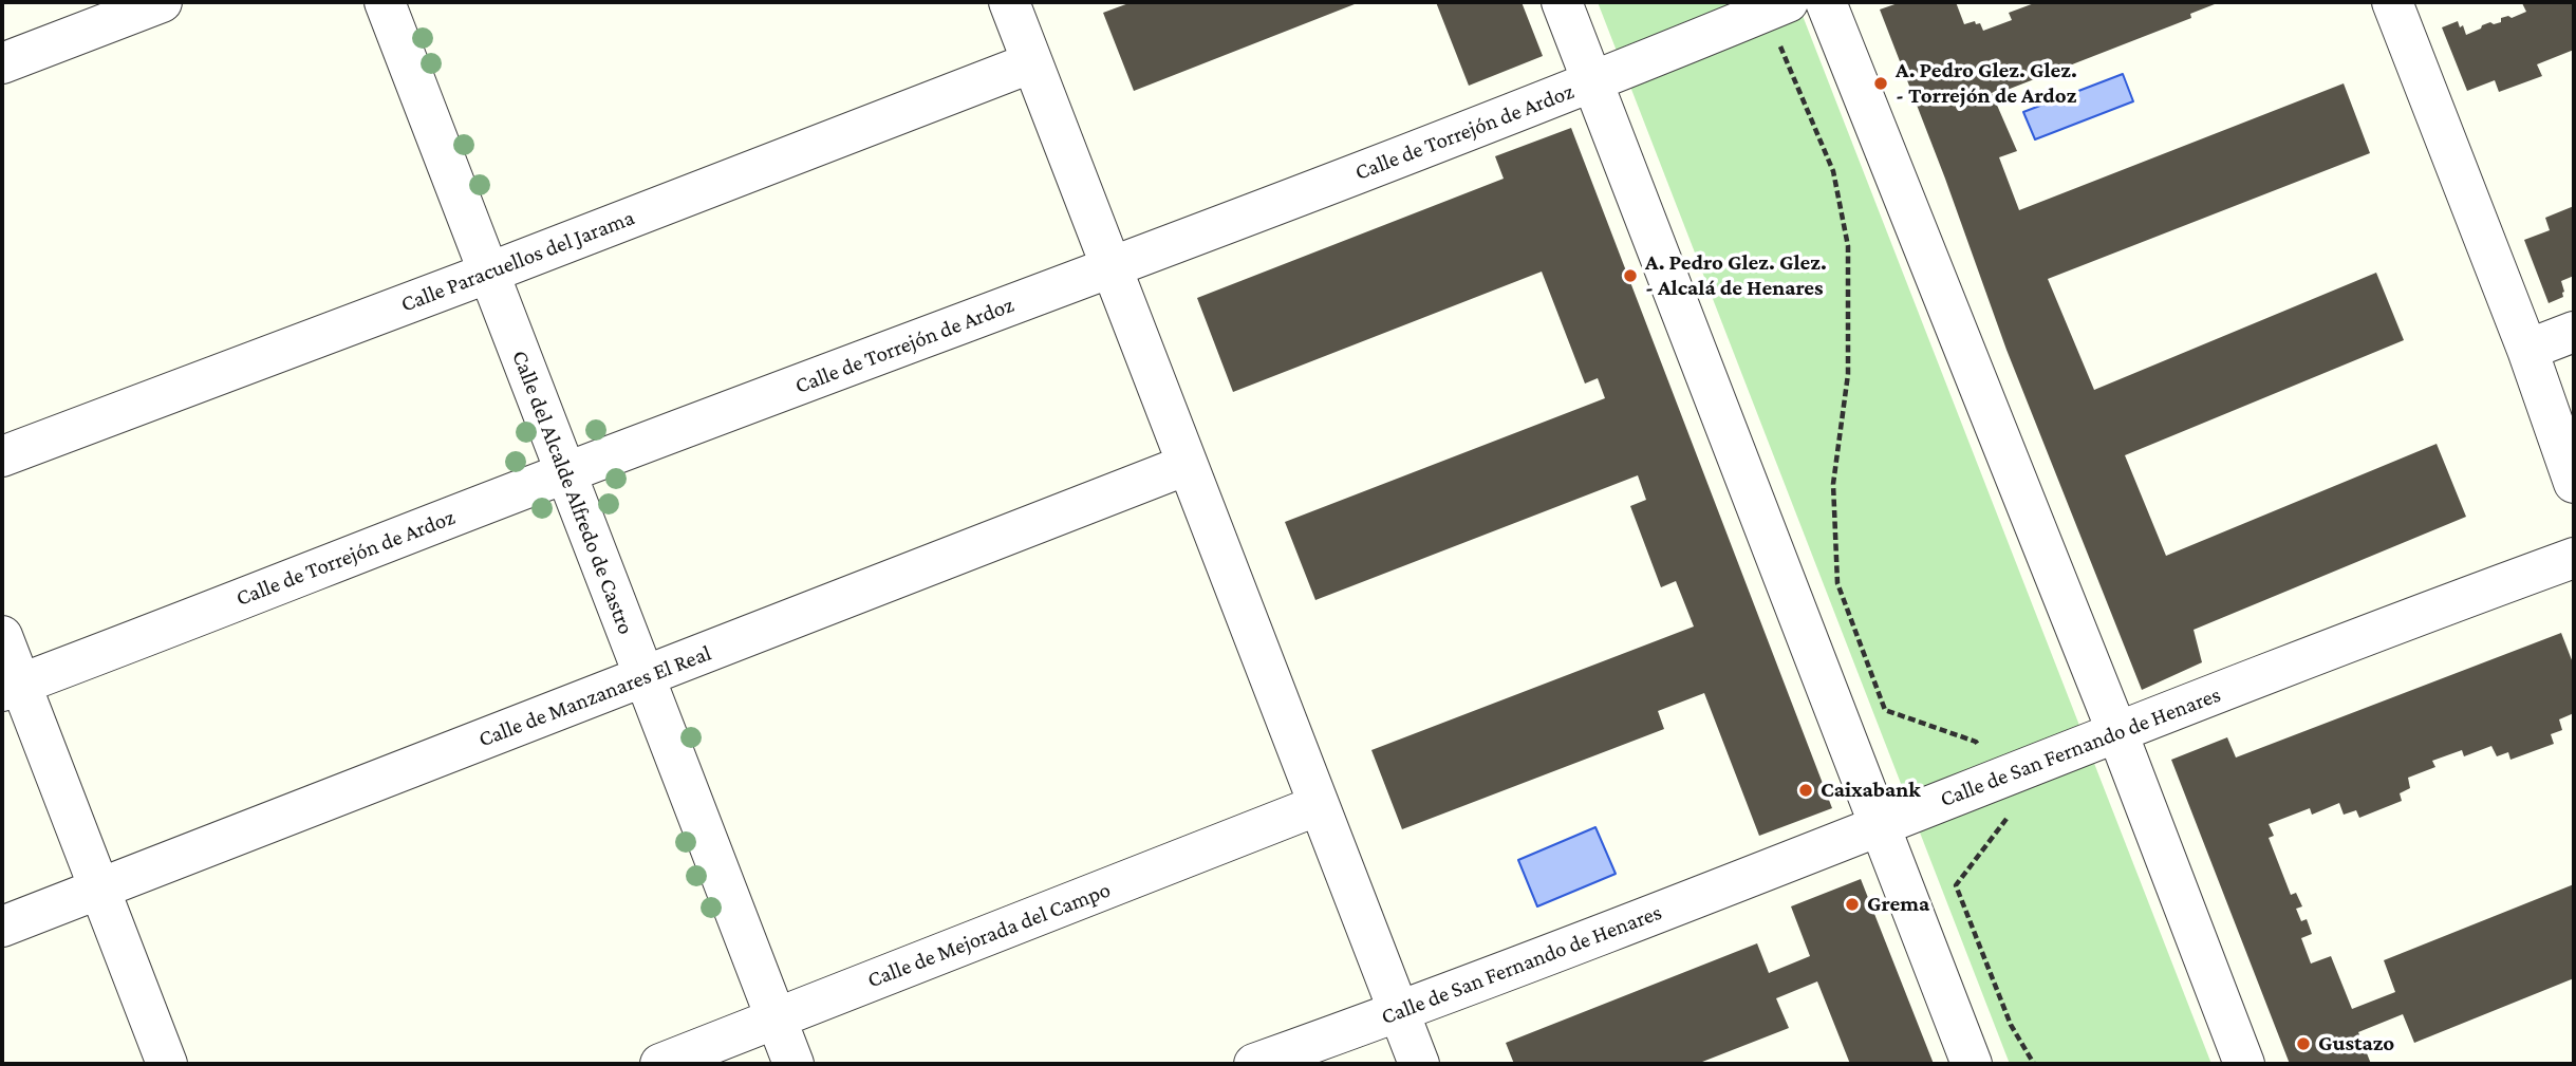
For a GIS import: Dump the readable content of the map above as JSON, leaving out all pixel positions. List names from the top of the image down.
{
  "streets": {
    "street": [
      "Calle de Torrejón de Ardoz",
      "Calle Paracuellos del Jarama",
      "Calle del Alcalde Alfredo de Castro",
      "Calle de Manzanares El Real",
      "Calle de San Fernando de Henares",
      "Calle de Mejorada del Campo"
    ]
  },
  "crossings": [
    ["Calle de Torrejón de Ardoz", "Calle del Alcalde Alfredo de Castro"],
    ["Calle Paracuellos del Jarama", "Calle del Alcalde Alfredo de Castro"],
    ["Calle del Alcalde Alfredo de Castro", "Calle de Manzanares El Real"],
    ["Calle del Alcalde Alfredo de Castro", "Calle de Mejorada del Campo"]
  ],
  "places": [
    "A. Pedro Glez. Glez. - Torrejón de Ardoz",
    "A. Pedro Glez. Glez. - Alcalá de Henares",
    "Caixabank",
    "Grema",
    "Gustazo"
  ]
}
